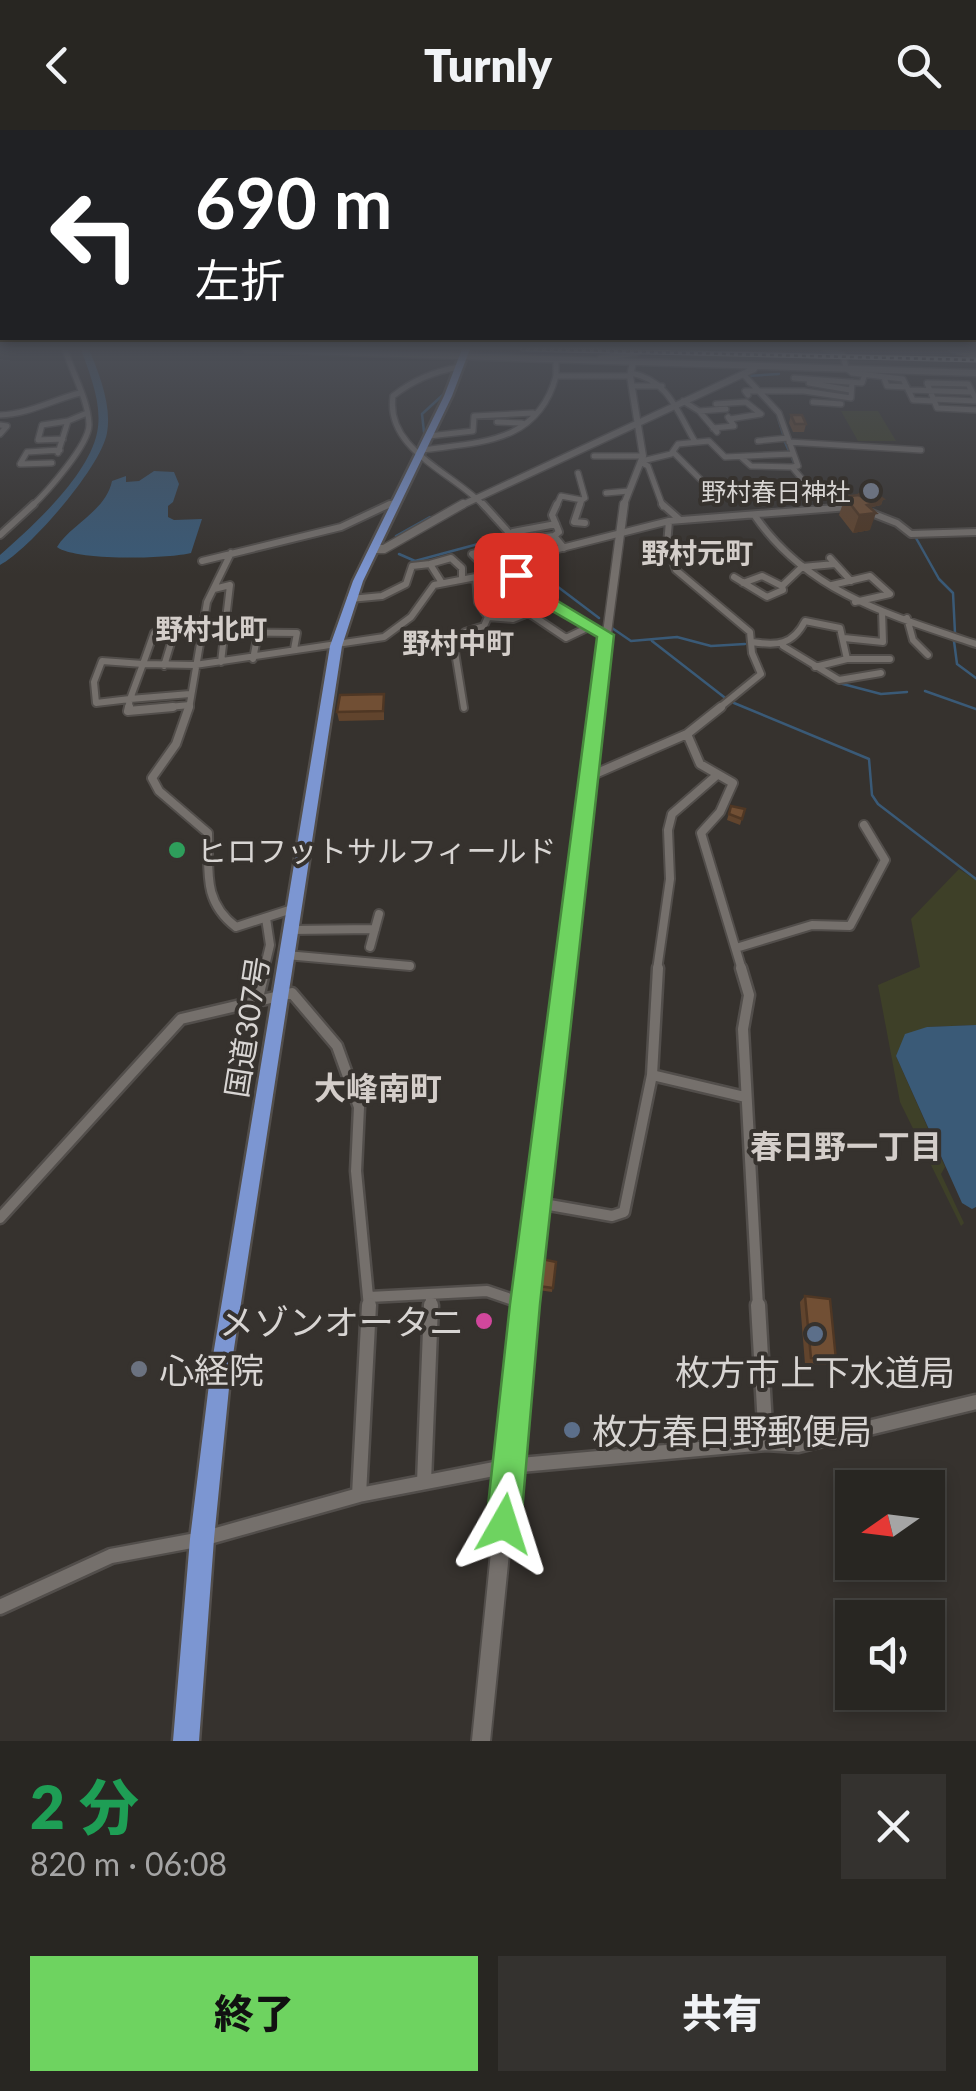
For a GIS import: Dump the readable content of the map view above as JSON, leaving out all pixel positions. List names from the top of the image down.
{
  "streets": {
    "highway": ["国道307号"]
  },
  "districts": [
    "野村元町",
    "野村北町",
    "野村中町",
    "大峰南町",
    "春日野一丁目"
  ],
  "places": [
    "野村春日神社",
    "ヒロフットサルフィールド",
    "メゾンオータニ",
    "枚方市上下水道局",
    "心経院",
    "枚方春日野郵便局"
  ],
  "north": "left",
  "page": {
    "header": "Turnly",
    "turn": ["690 m", "左折"],
    "heading": ["2 分", "820 m · 06:08"],
    "buttons": ["終了", "共有"]
  }
}
